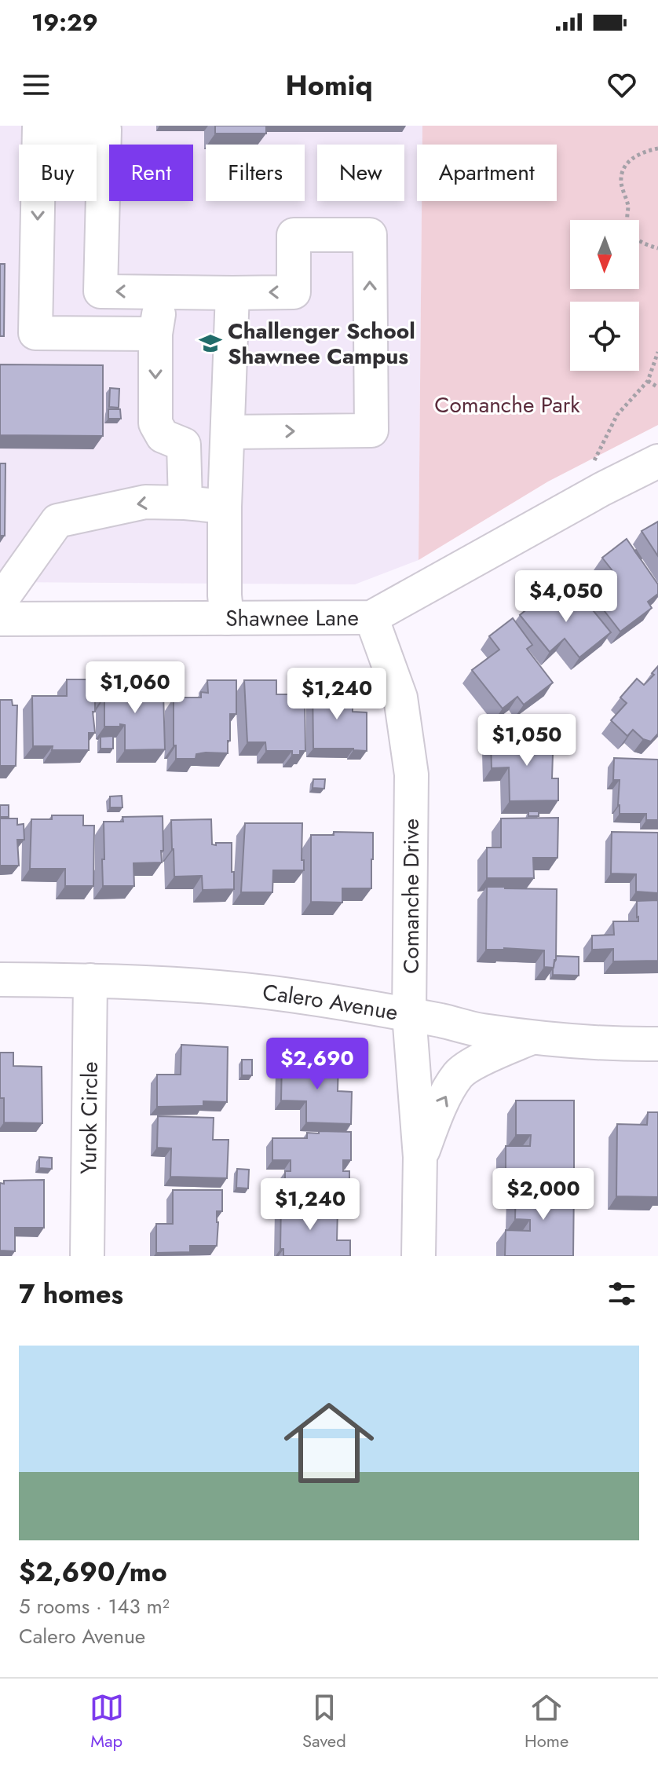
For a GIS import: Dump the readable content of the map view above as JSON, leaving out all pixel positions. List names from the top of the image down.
{
  "streets": {
    "street": [
      "Shawnee Lane",
      "Comanche Drive",
      "Calero Avenue",
      "Yurok Circle"
    ]
  },
  "crossings": [
    ["Shawnee Lane", "Comanche Drive"],
    ["Comanche Drive", "Calero Avenue"],
    ["Calero Avenue", "Yurok Circle"]
  ],
  "parks": ["Comanche Park"],
  "places": {
    "school or university": ["Challenger School Shawnee Campus"]
  },
  "north": "bottom",
  "page": {
    "status": "19:29",
    "header": "Homiq",
    "chip": [
      "Buy",
      "Rent",
      "Filters",
      "New",
      "Apartment"
    ],
    "price": [
      "$4,050",
      "$1,060",
      "$1,240",
      "$1,050",
      "$2,690",
      "$2,000",
      "$1,240"
    ],
    "heading": "7 homes",
    "list": [
      {
        "name": "$2,690/mo",
        "note": "5 rooms · 143 m² · Calero Avenue"
      }
    ],
    "tabs": ["Map", "Saved", "Home"]
  }
}
